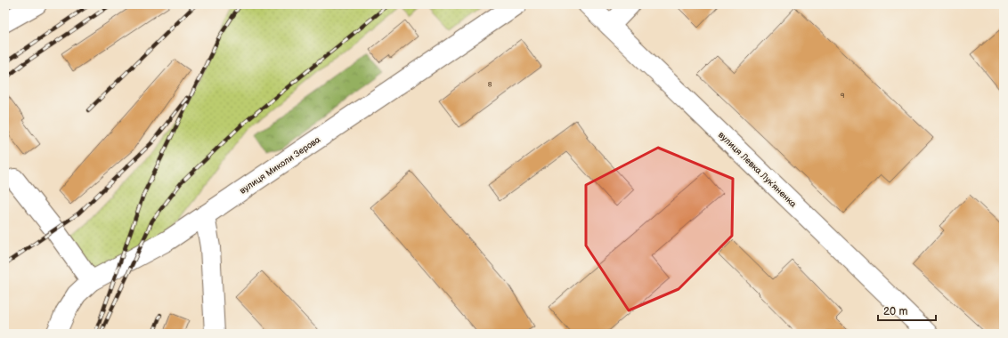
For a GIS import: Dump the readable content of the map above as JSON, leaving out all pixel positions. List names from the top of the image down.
{
  "streets": {
    "street": ["вулиця Миколи Зерова", "вулиця Левка Лукʼяненка"]
  },
  "house_numbers": ["8", "9"],
  "scale_bar": "20 m"
}
